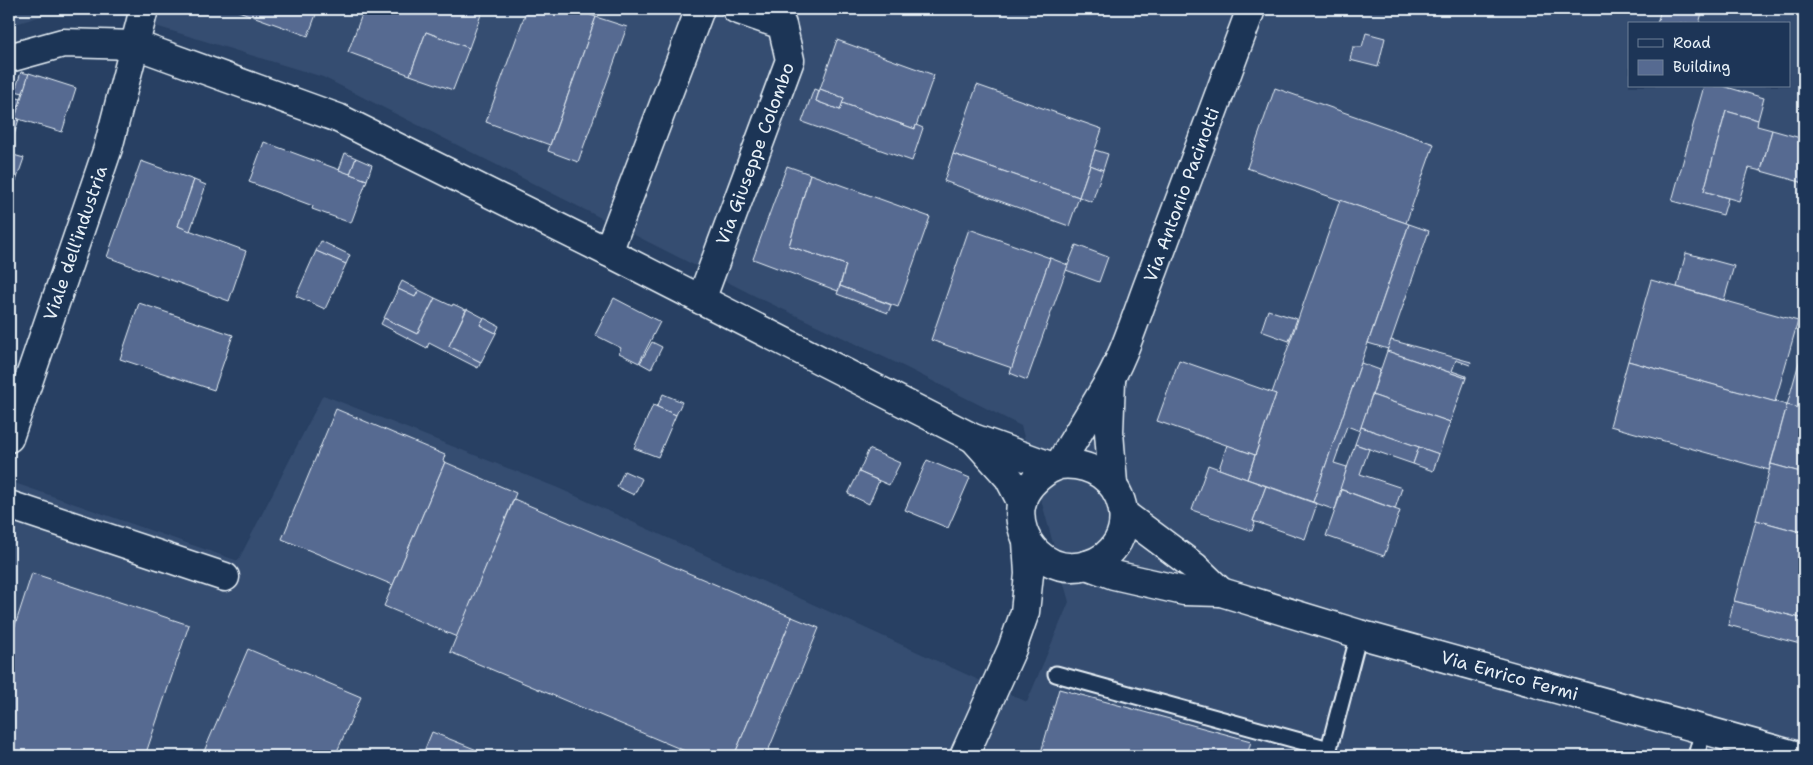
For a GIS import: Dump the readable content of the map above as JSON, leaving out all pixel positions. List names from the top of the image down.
{
  "streets": {
    "street": [
      "Via Giuseppe Colombo",
      "Via Antonio Pacinotti",
      "Viale dell'industria",
      "Via Enrico Fermi"
    ]
  },
  "legend": ["Road", "Building"]
}
